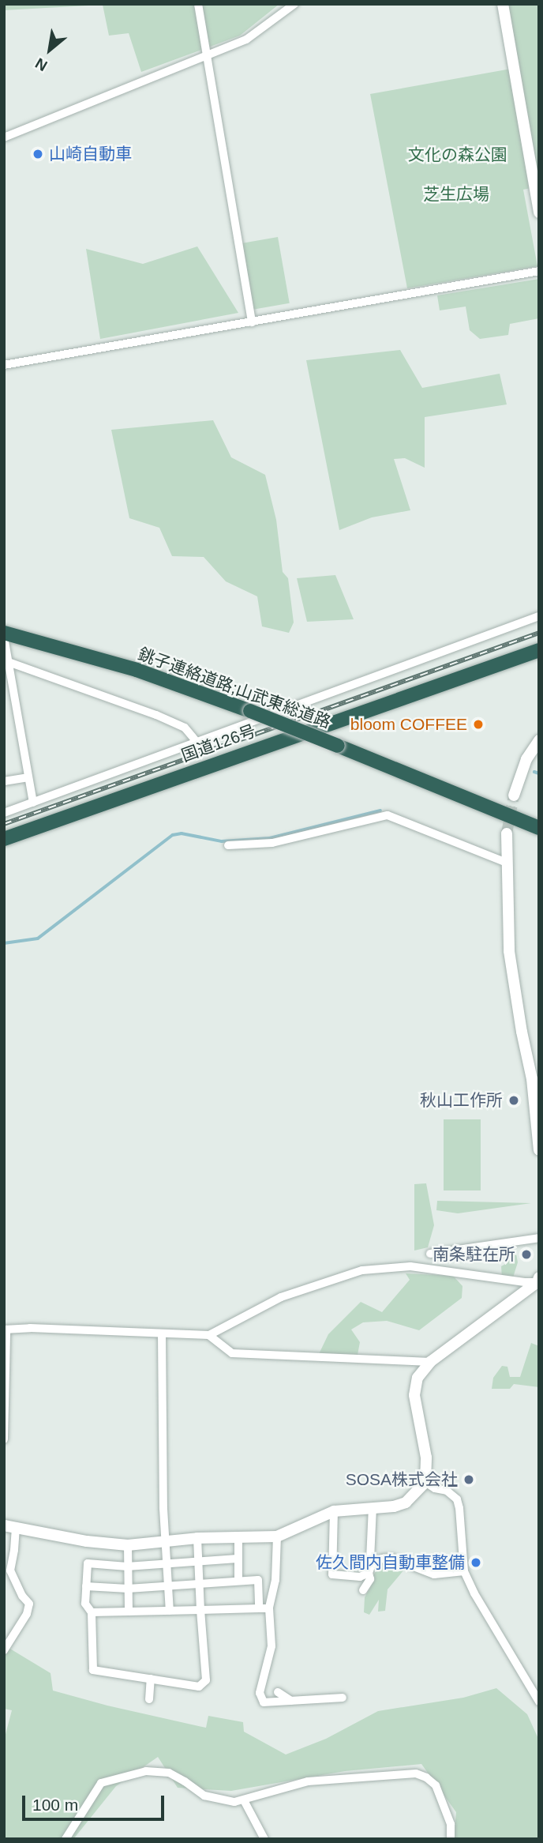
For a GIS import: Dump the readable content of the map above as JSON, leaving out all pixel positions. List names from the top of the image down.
{
  "streets": {
    "highway": ["銚子連絡道路;山武東総道路", "国道126号"]
  },
  "parks": ["文化の森公園", "芝生広場"],
  "places": [
    "山崎自動車",
    "bloom COFFEE",
    "秋山工作所",
    "南条駐在所",
    "SOSA株式会社",
    "佐久間内自動車整備"
  ],
  "scale_bar": "100 m",
  "north": "bottom left"
}
